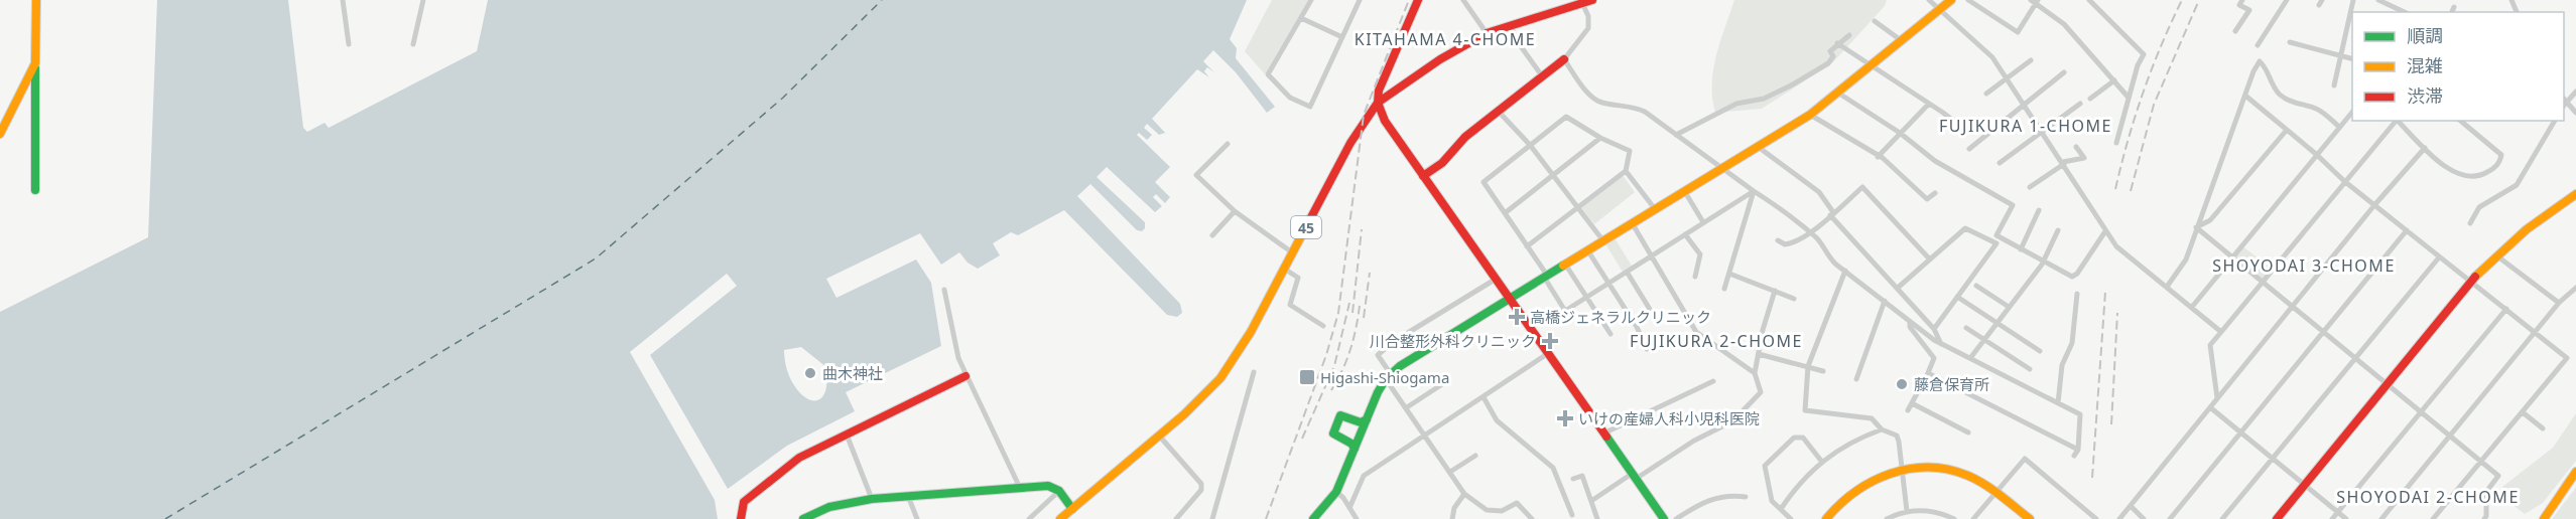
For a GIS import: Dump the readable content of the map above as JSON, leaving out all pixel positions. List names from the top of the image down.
{
  "streets": {
    "main road": ["45"]
  },
  "districts": [
    "KITAHAMA 4-CHOME",
    "FUJIKURA 1-CHOME",
    "SHOYODAI 3-CHOME",
    "FUJIKURA 2-CHOME",
    "SHOYODAI 2-CHOME"
  ],
  "places": {
    "health": ["高橋ジェネラルクリニック", "川合整形外科クリニック", "いけの産婦人科小児科医院"],
    "other": ["曲木神社", "藤倉保育所"],
    "transit": ["Higashi-Shiogama"]
  },
  "legend": ["順調", "混雑", "渋滞"]
}
